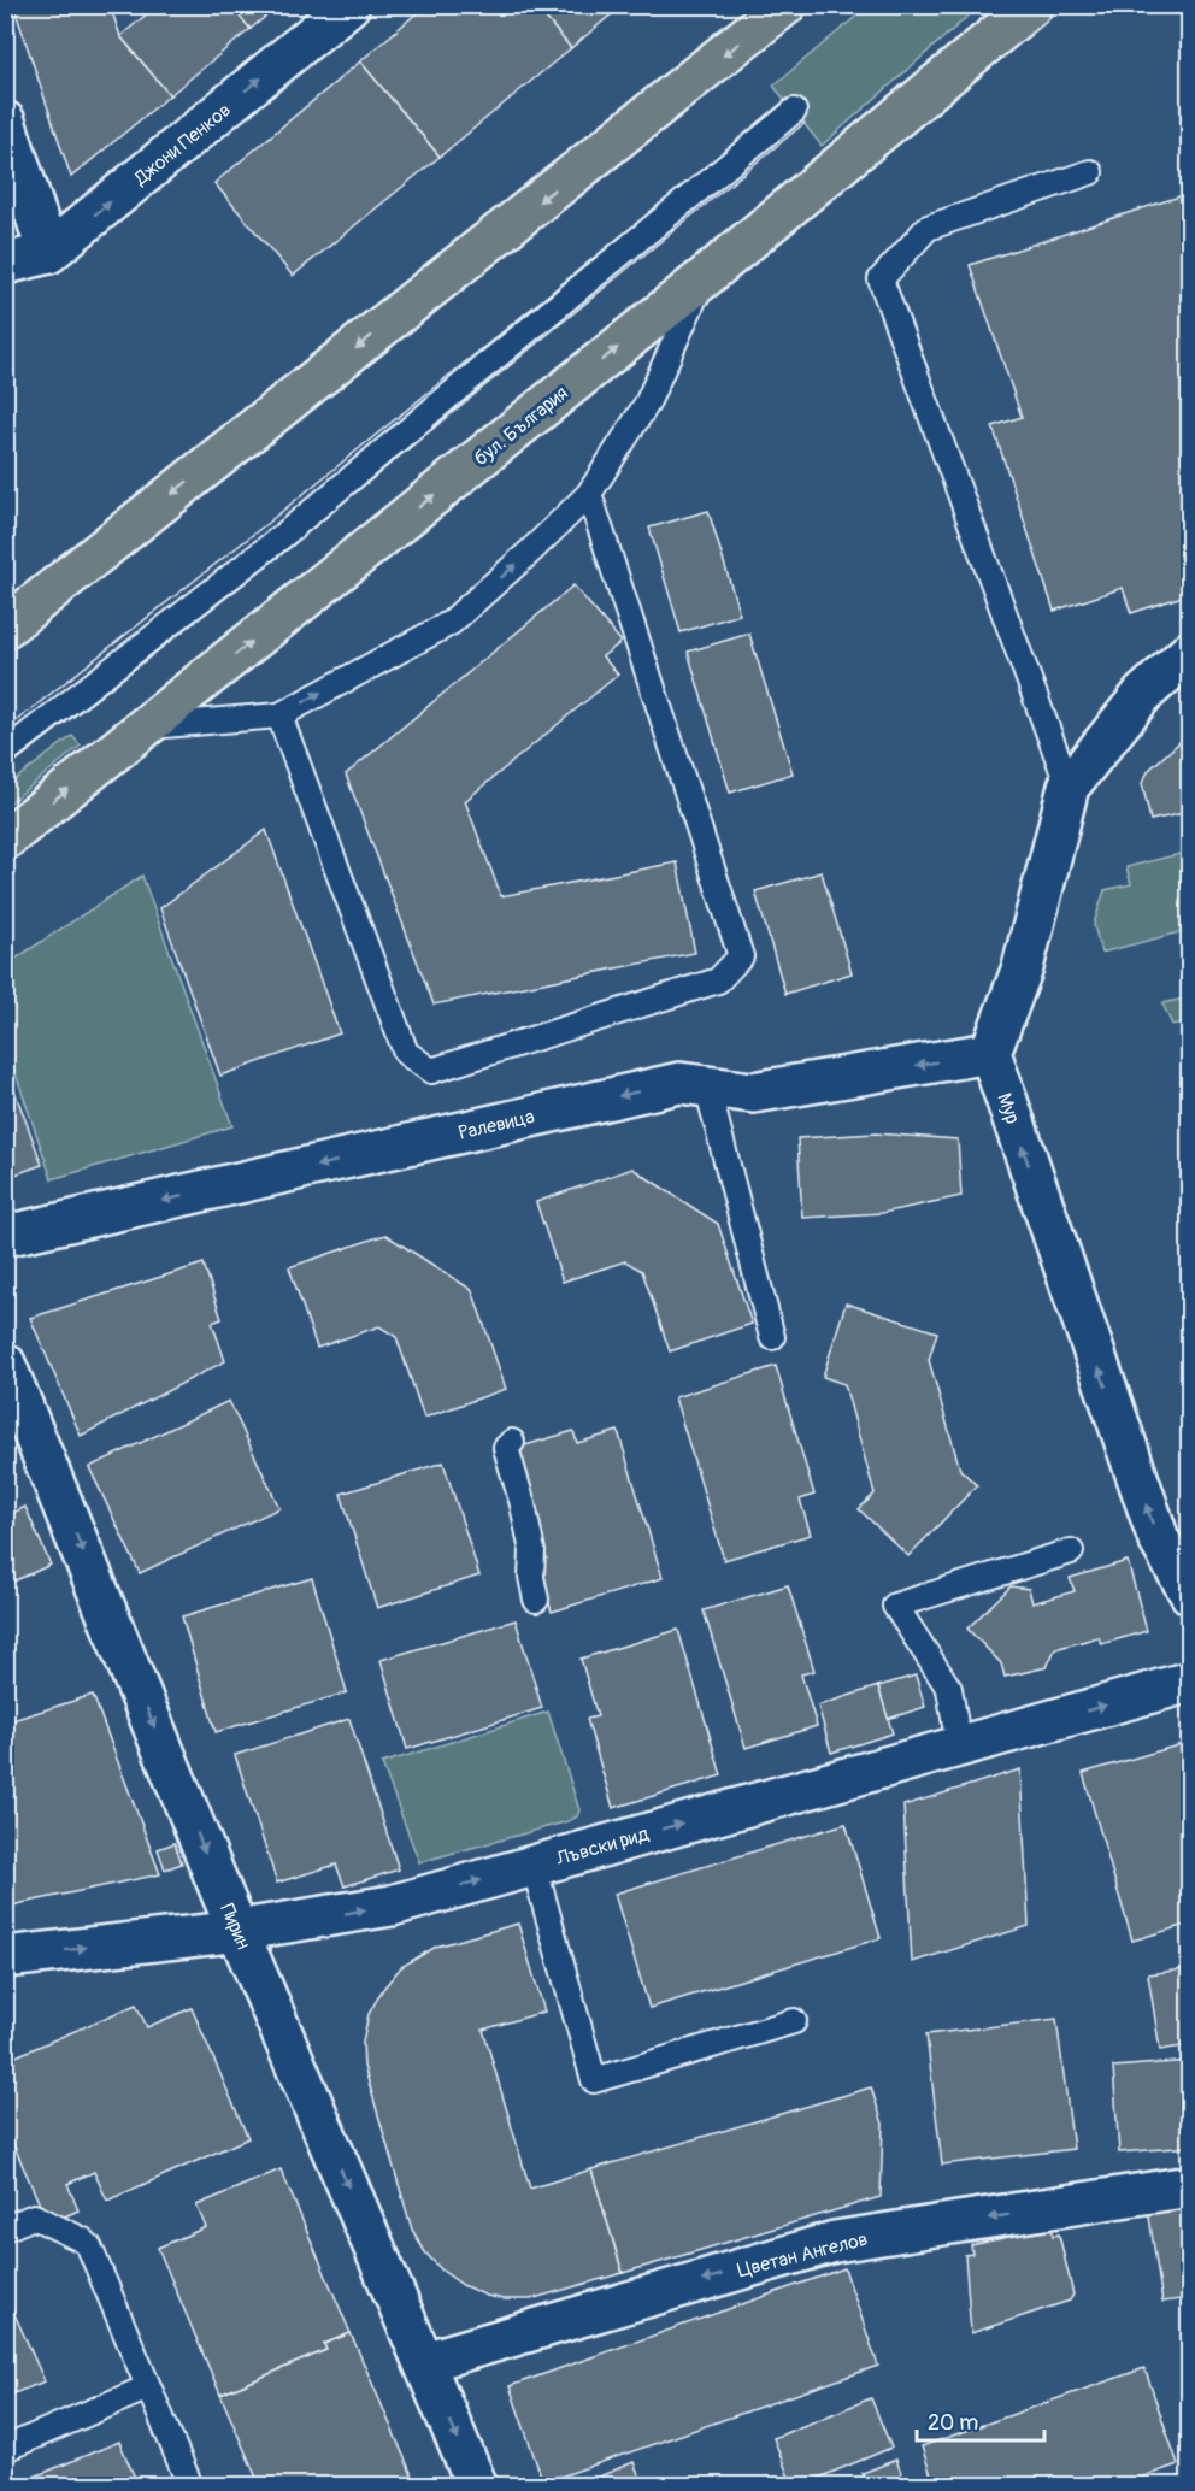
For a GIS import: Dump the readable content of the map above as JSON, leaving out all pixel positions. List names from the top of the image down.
{
  "streets": {
    "main road": ["бул. България"],
    "street": [
      "Джони Пенков",
      "Мур",
      "Ралевица",
      "Лъвски рид",
      "Пирин",
      "Цветан Ангелов"
    ]
  },
  "crossings": [
    ["Мур", "Ралевица"],
    ["Лъвски рид", "Пирин"],
    ["Пирин", "Цветан Ангелов"]
  ],
  "one_way": [
    "Джони Пенков",
    "Мур",
    "Ралевица",
    "Лъвски рид",
    "Пирин",
    "Цветан Ангелов"
  ],
  "scale_bar": "20 m"
}
